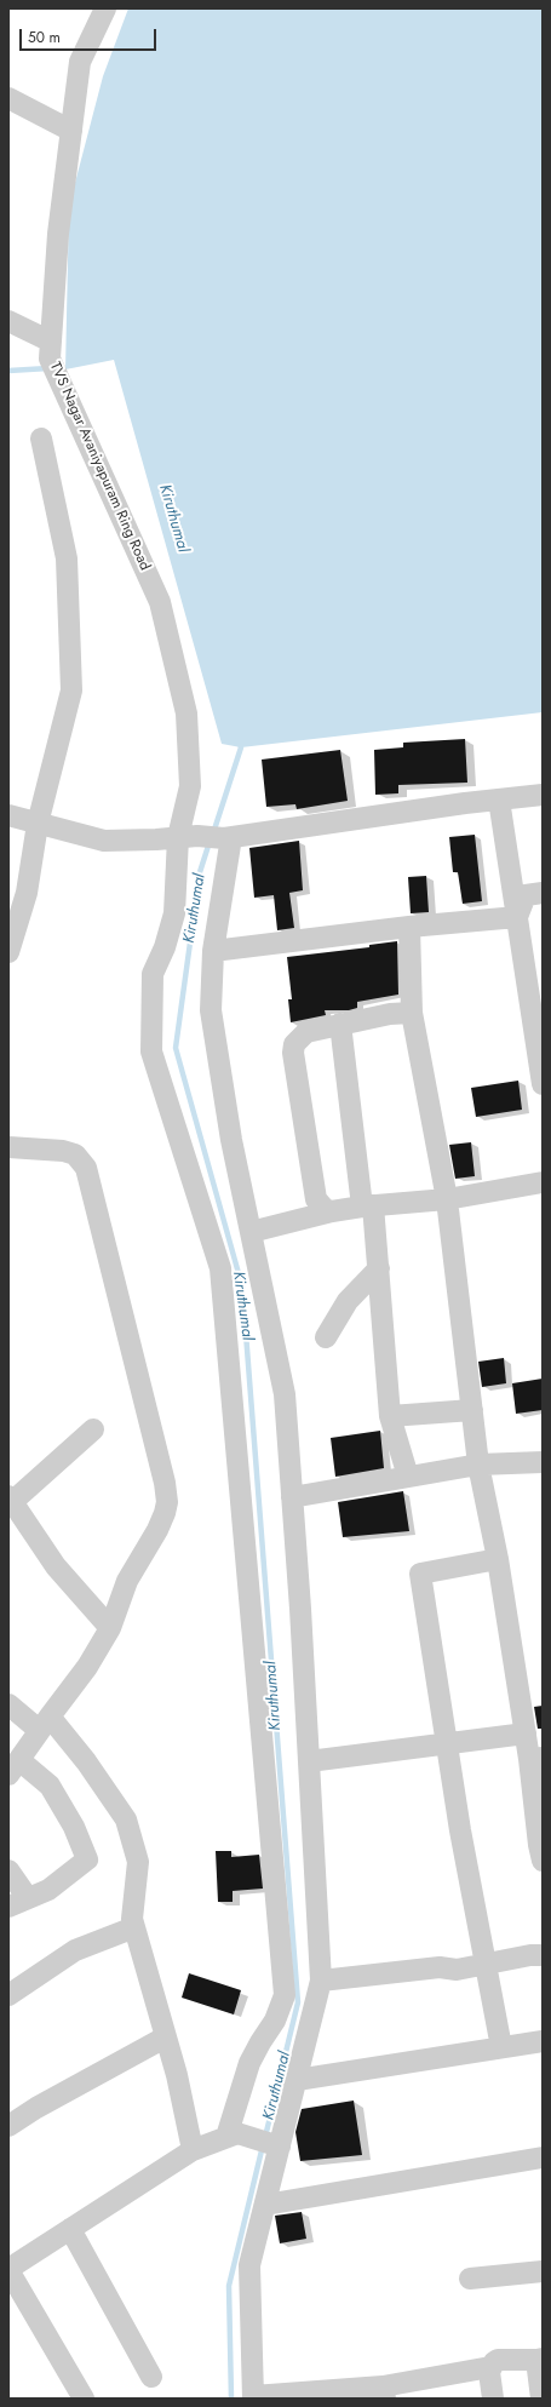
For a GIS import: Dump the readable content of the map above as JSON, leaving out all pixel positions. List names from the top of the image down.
{
  "streets": {
    "street": ["TVS Nagar Avaniyapuram Ring Road"]
  },
  "water": ["Kiruthumal"],
  "scale_bar": "50 m"
}
